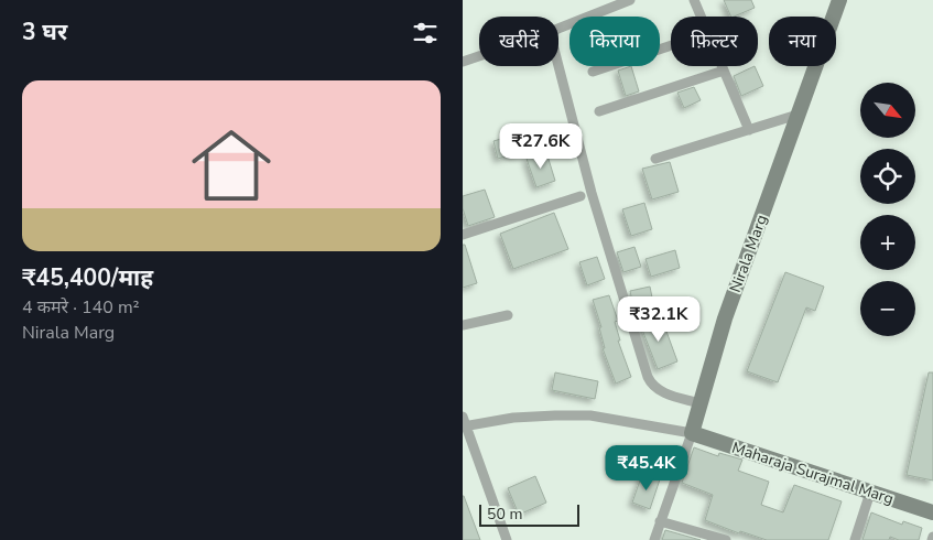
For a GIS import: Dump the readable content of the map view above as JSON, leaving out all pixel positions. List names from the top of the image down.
{
  "streets": {
    "street": ["Nirala Marg", "Maharaja Surajmal Marg"]
  },
  "crossings": [
    ["Nirala Marg", "Maharaja Surajmal Marg"]
  ],
  "scale_bar": "50 m",
  "north": "bottom right",
  "page": {
    "heading": "3 घर",
    "chip": [
      "खरीदें",
      "किराया",
      "फ़िल्टर",
      "नया"
    ],
    "list": [
      {
        "name": "₹45,400/माह",
        "note": "4 कमरे · 140 m² · Nirala Marg"
      }
    ],
    "map_buttons": ["+", "−"],
    "price": ["₹27.6K", "₹32.1K", "₹45.4K"],
    "scale": "50 m"
  }
}
